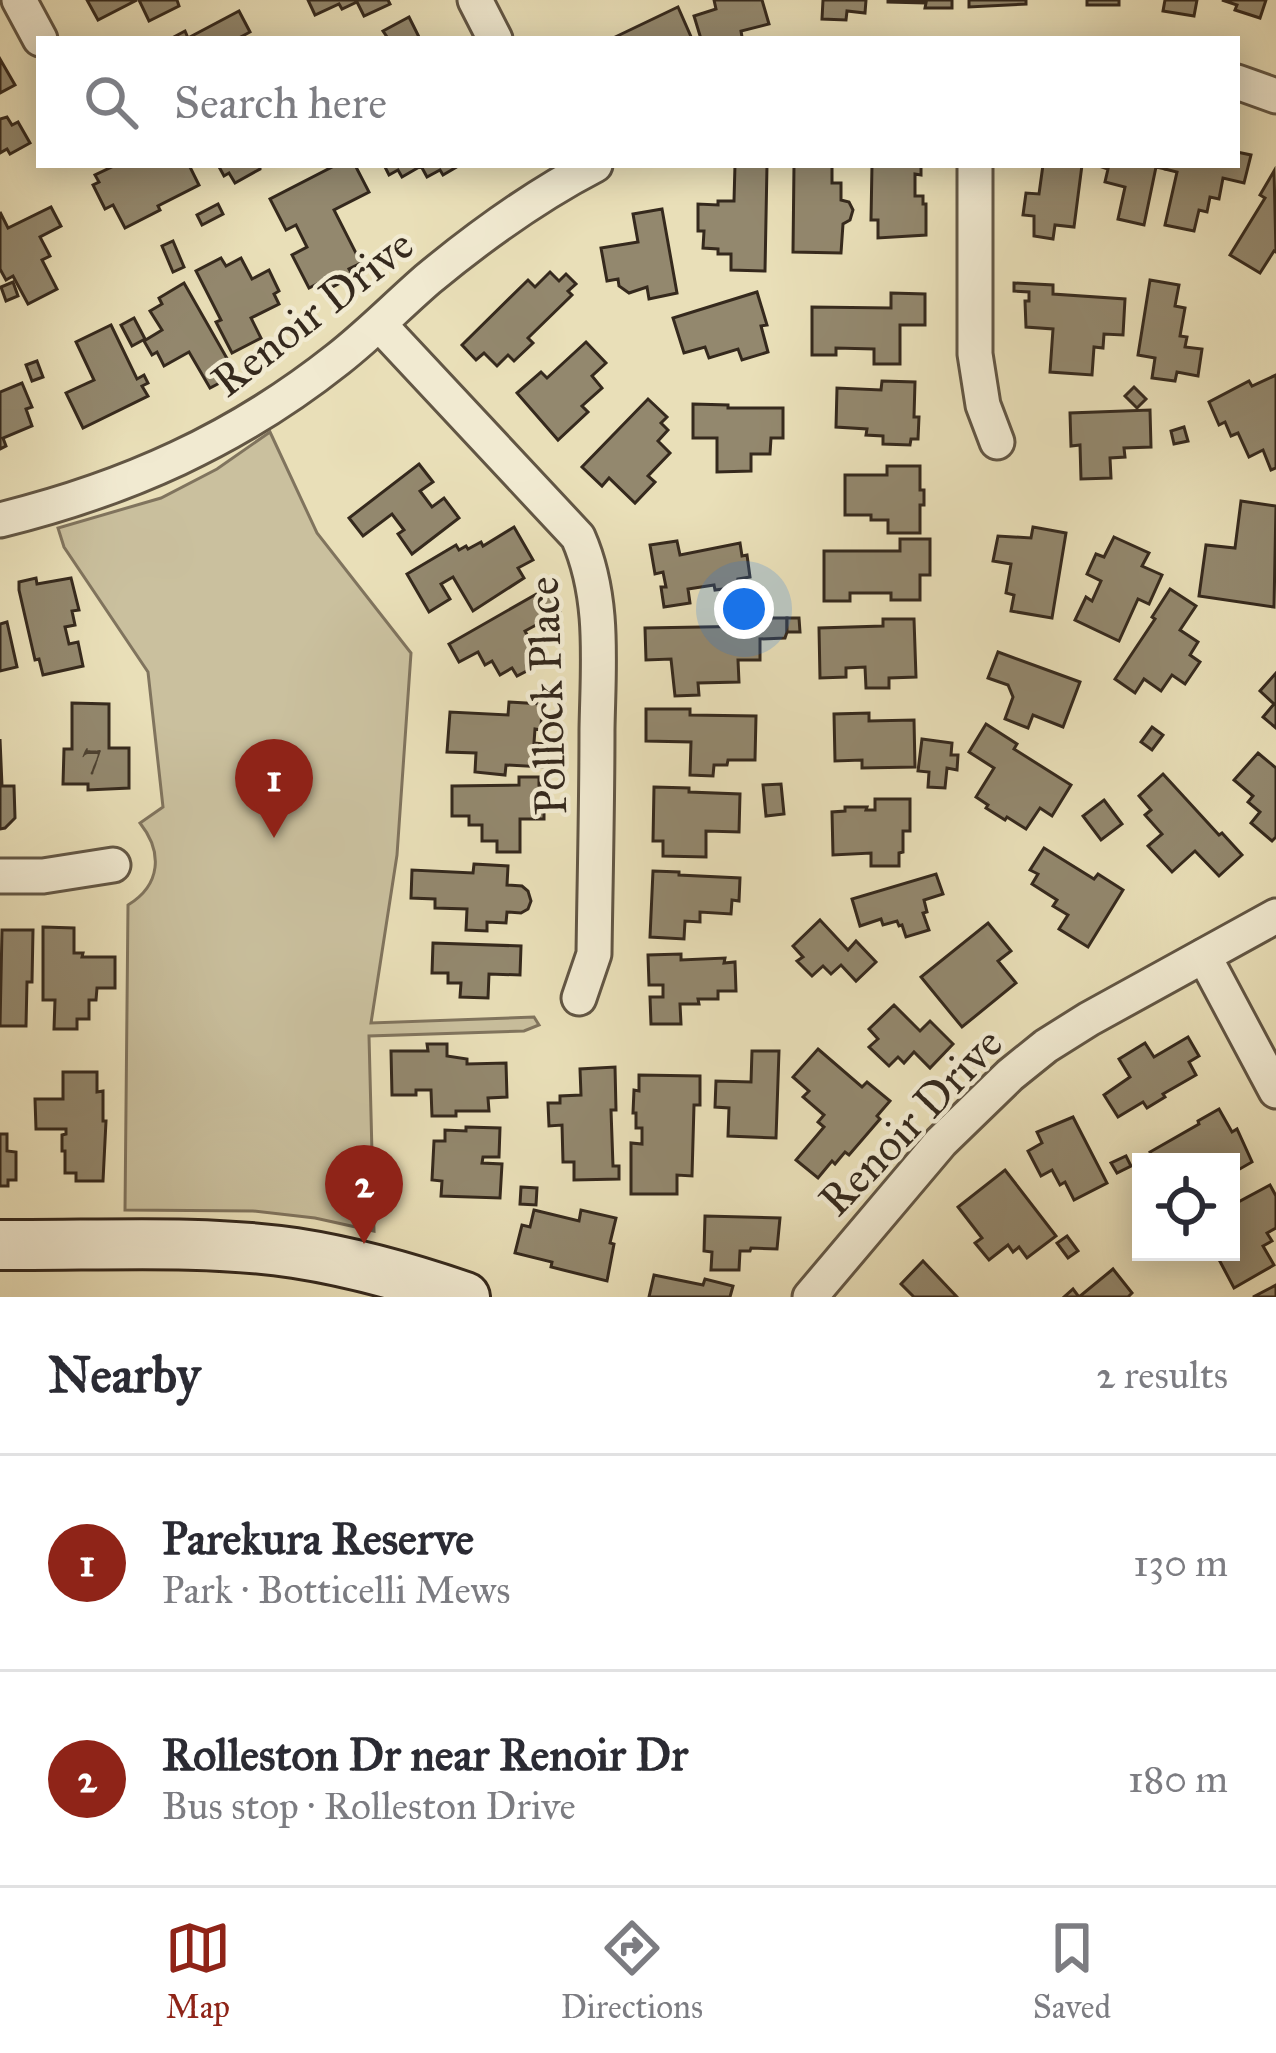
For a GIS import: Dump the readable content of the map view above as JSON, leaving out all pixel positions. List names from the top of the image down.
{
  "streets": {
    "street": ["Renoir Drive", "Pollock Place"]
  },
  "crossings": [
    ["Renoir Drive", "Pollock Place"]
  ],
  "house_numbers": ["7"],
  "page": {
    "search": "Search here",
    "pins": ["1", "2"],
    "heading": ["Nearby", "2 results"],
    "list": [
      {
        "mark": "1",
        "name": "Parekura Reserve",
        "note": "Park · Botticelli Mews",
        "value": "130 m"
      },
      {
        "mark": "2",
        "name": "Rolleston Dr near Renoir Dr",
        "note": "Bus stop · Rolleston Drive",
        "value": "180 m"
      }
    ],
    "nav": ["Map", "Directions", "Saved"]
  }
}
